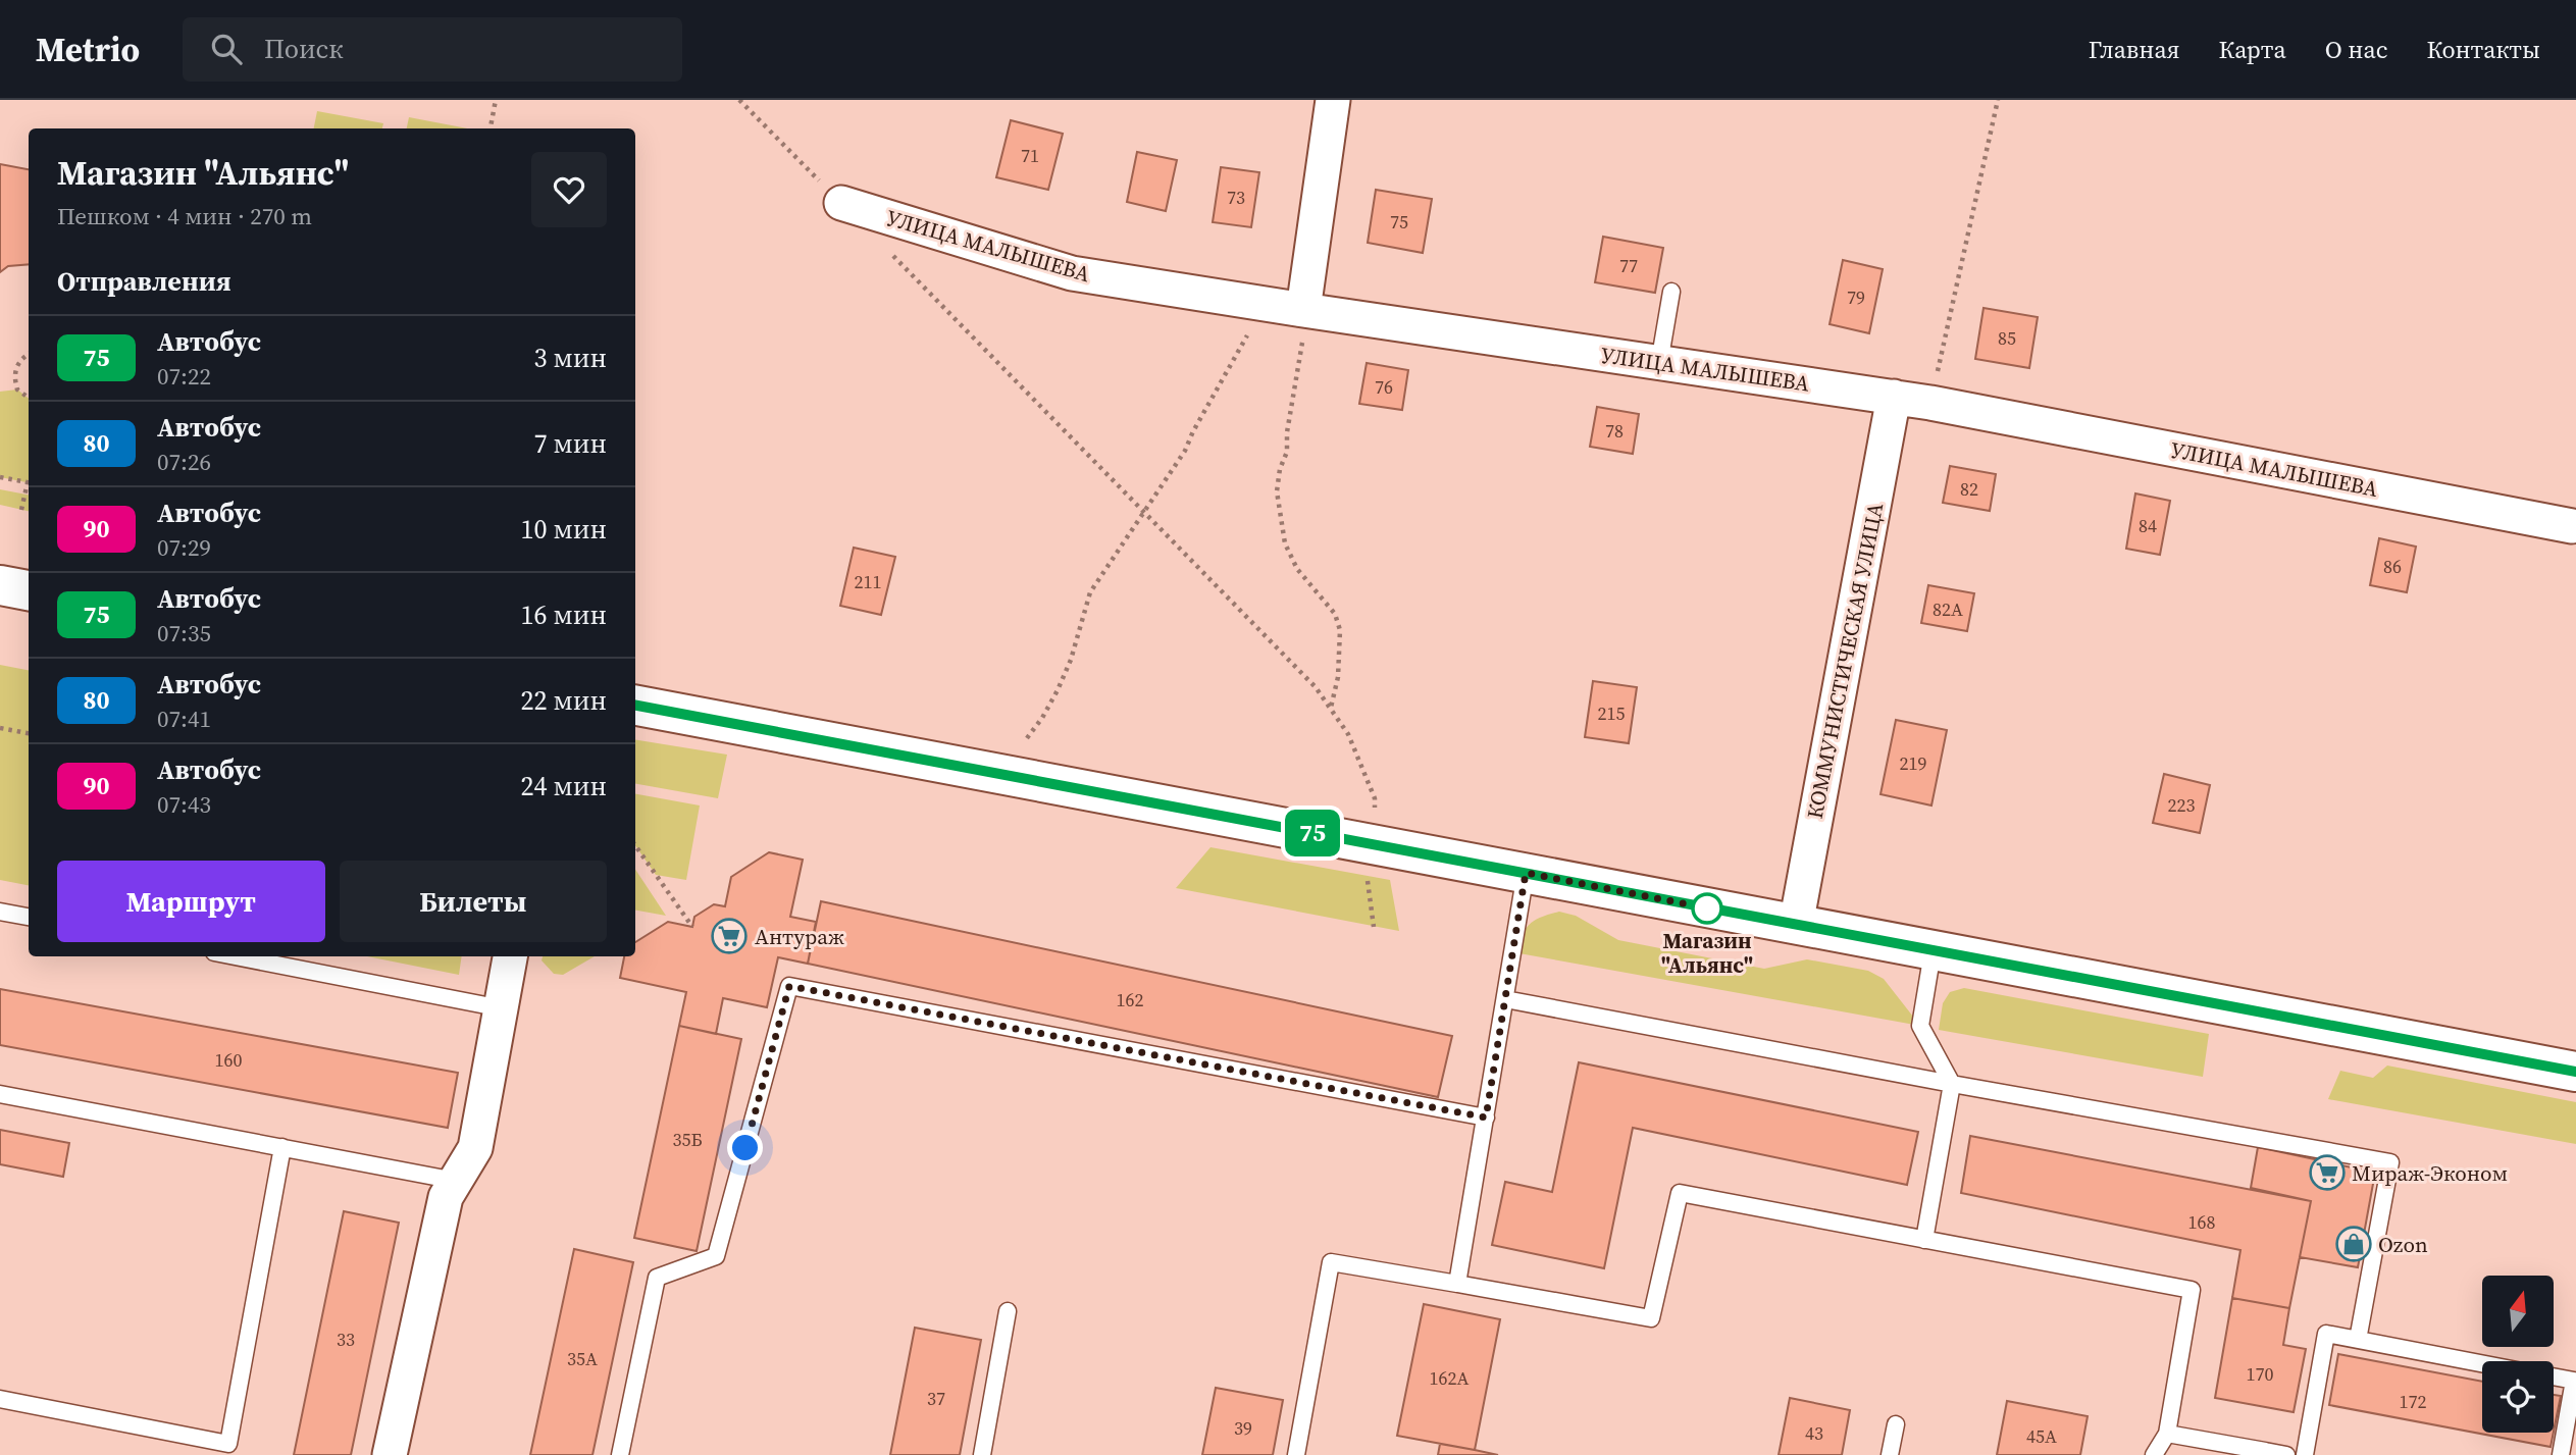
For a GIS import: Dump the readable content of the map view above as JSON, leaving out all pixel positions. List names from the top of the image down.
{
  "streets": {
    "street": ["УЛИЦА МАЛЫШЕВА", "КОММУНИСТИЧЕСКАЯ УЛИЦА"]
  },
  "crossings": [
    ["УЛИЦА МАЛЫШЕВА", "КОММУНИСТИЧЕСКАЯ УЛИЦА"]
  ],
  "places": {
    "other": ["Магазин \"Альянс\""],
    "supermarket": ["Антураж", "Мираж-Эконом"],
    "shop": ["Ozon"]
  },
  "lines": ["bus line 75"],
  "house_numbers": [
    "71",
    "73",
    "75",
    "77",
    "79",
    "85",
    "76",
    "78",
    "82",
    "84",
    "86",
    "211",
    "82А",
    "215",
    "219",
    "223",
    "162",
    "160",
    "35Б",
    "168",
    "33",
    "35А",
    "170",
    "162А",
    "37",
    "172",
    "39",
    "43",
    "45А"
  ],
  "north": "top",
  "page": {
    "header": "Metrio",
    "search": "Поиск",
    "nav": [
      "Главная",
      "Карта",
      "О нас",
      "Контакты"
    ],
    "on_map": "75",
    "heading": [
      ["Магазин \"Альянс\"", "Пешком · 4 мин · 270 m"],
      "Отправления"
    ],
    "list": [
      {
        "mark": "75",
        "name": "Автобус",
        "note": "07:22",
        "value": "3 мин"
      },
      {
        "mark": "80",
        "name": "Автобус",
        "note": "07:26",
        "value": "7 мин"
      },
      {
        "mark": "90",
        "name": "Автобус",
        "note": "07:29",
        "value": "10 мин"
      },
      {
        "mark": "75",
        "name": "Автобус",
        "note": "07:35",
        "value": "16 мин"
      },
      {
        "mark": "80",
        "name": "Автобус",
        "note": "07:41",
        "value": "22 мин"
      },
      {
        "mark": "90",
        "name": "Автобус",
        "note": "07:43",
        "value": "24 мин"
      }
    ],
    "buttons": ["Маршрут", "Билеты"]
  }
}
